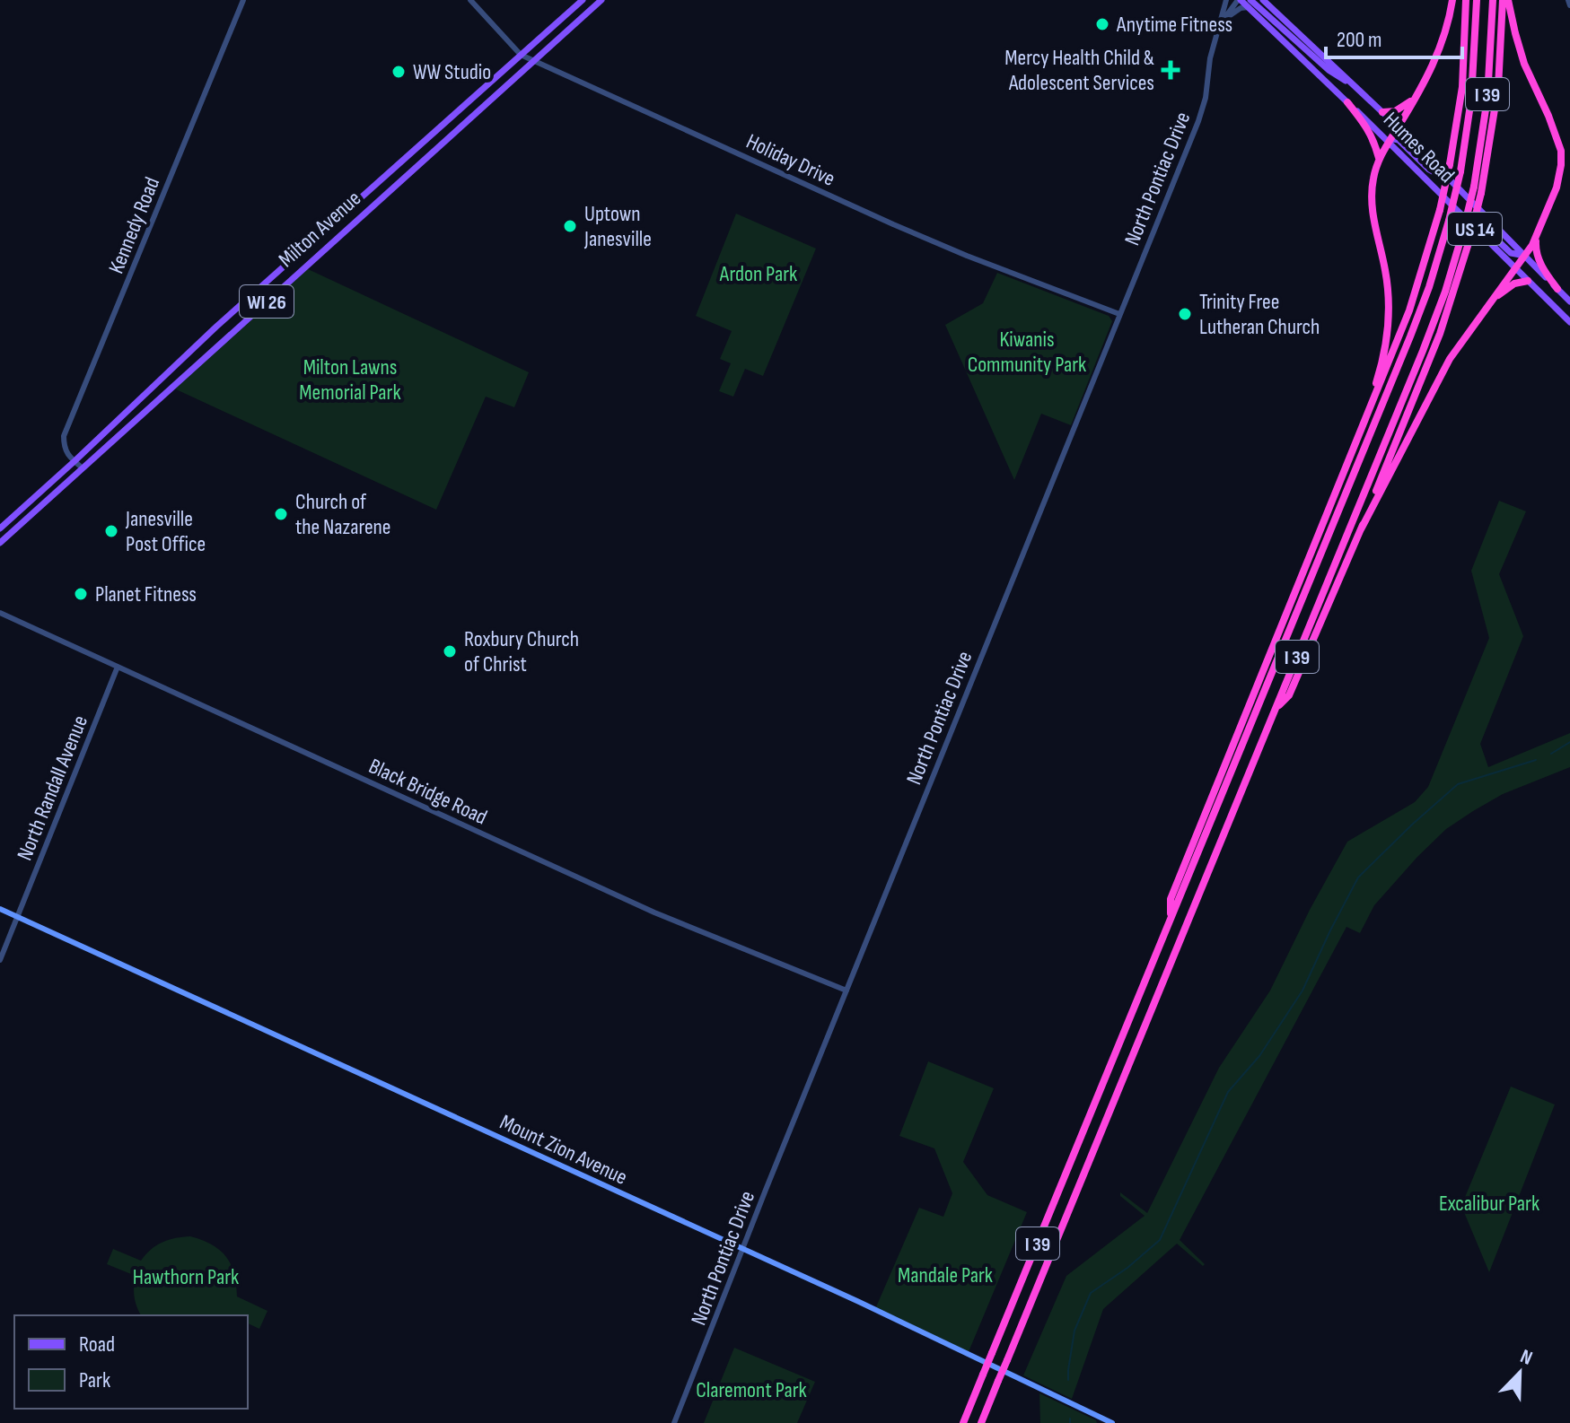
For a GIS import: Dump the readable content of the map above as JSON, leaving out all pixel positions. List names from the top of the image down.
{
  "streets": {
    "highway": ["I 39"],
    "main road": [
      "Humes Road",
      "Milton Avenue",
      "US 14",
      "WI 26",
      "Mount Zion Avenue"
    ],
    "street": [
      "Holiday Drive",
      "North Pontiac Drive",
      "Kennedy Road",
      "North Randall Avenue",
      "Black Bridge Road"
    ]
  },
  "crossings": [
    ["Humes Road", "North Pontiac Drive"],
    ["Holiday Drive", "North Pontiac Drive"],
    ["Holiday Drive", "Milton Avenue"],
    ["North Pontiac Drive", "Black Bridge Road"],
    ["North Pontiac Drive", "Mount Zion Avenue"],
    ["Kennedy Road", "Milton Avenue"],
    ["North Randall Avenue", "Black Bridge Road"],
    ["North Randall Avenue", "Mount Zion Avenue"]
  ],
  "parks": [
    "Ardon Park",
    "Kiwanis Community Park",
    "Milton Lawns Memorial Park",
    "Excalibur Park",
    "Mandale Park",
    "Hawthorn Park",
    "Claremont Park"
  ],
  "places": {
    "other": [
      "Anytime Fitness",
      "WW Studio",
      "Uptown Janesville",
      "Trinity Free Lutheran Church",
      "Church of the Nazarene",
      "Janesville Post Office",
      "Planet Fitness",
      "Roxbury Church of Christ"
    ],
    "health": ["Mercy Health Child & Adolescent Services"]
  },
  "legend": ["Road", "Park"],
  "scale_bar": "200 m",
  "north": "top right"
}
